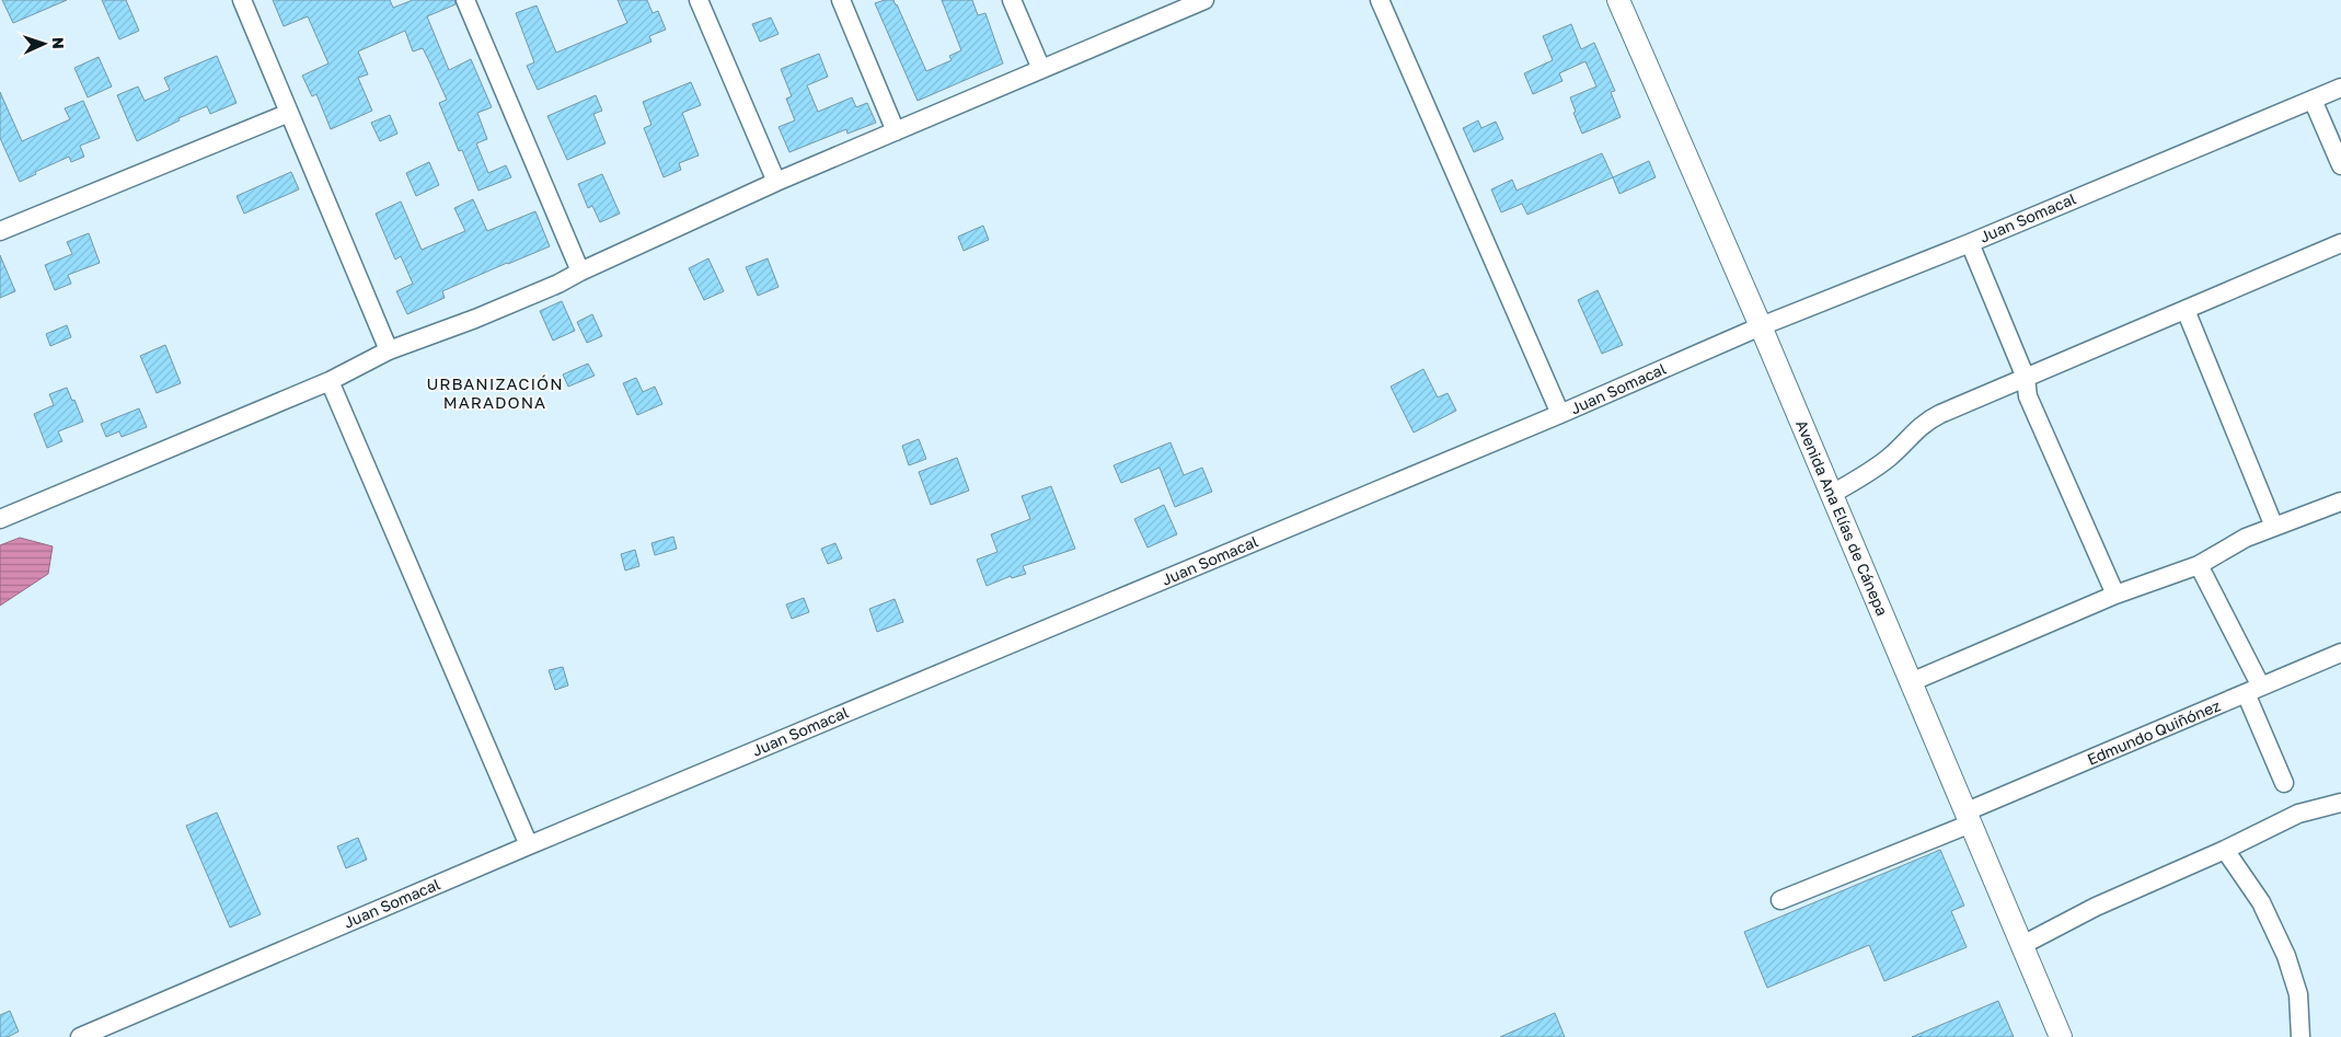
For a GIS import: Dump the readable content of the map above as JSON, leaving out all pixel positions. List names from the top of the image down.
{
  "streets": {
    "main road": ["Avenida Ana Elías de Cánepa"],
    "street": ["Juan Somacal", "Edmundo Quiñónez"]
  },
  "crossings": [
    ["Juan Somacal", "Avenida Ana Elías de Cánepa"],
    ["Avenida Ana Elías de Cánepa", "Edmundo Quiñónez"]
  ],
  "districts": ["URBANIZACIÓN MARADONA"],
  "north": "right"
}
